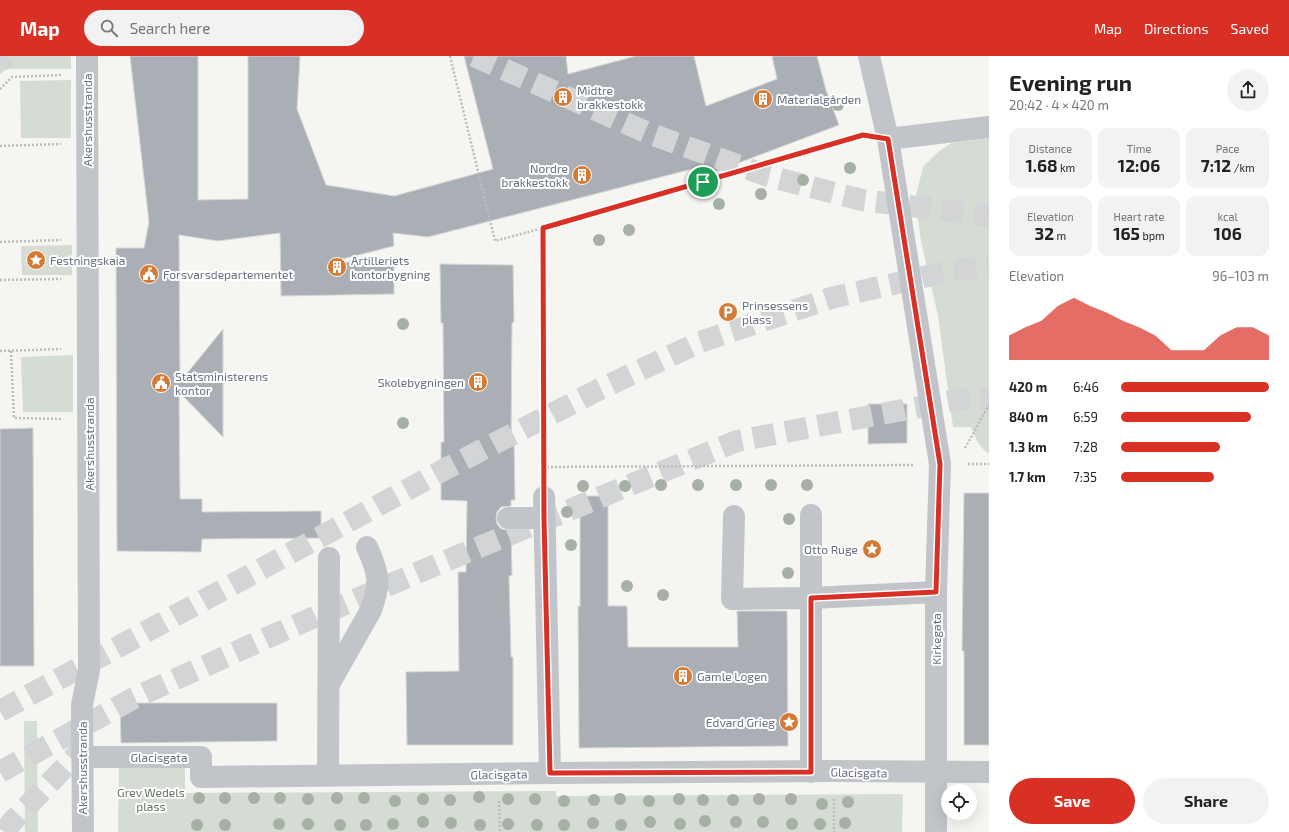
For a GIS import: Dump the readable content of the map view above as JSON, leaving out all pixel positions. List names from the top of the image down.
{
  "streets": {
    "street": ["Akershusstranda", "Kirkegata", "Glacisgata"]
  },
  "crossings": [
    ["Akershusstranda", "Glacisgata"],
    ["Kirkegata", "Glacisgata"]
  ],
  "parks": ["Grev Wedels plass"],
  "places": {
    "building": [
      "Midtre brakkestokk",
      "Materialgården",
      "Nordre brakkestokk",
      "Artilleriets kontorbygning",
      "Skolebygningen",
      "Gamle Logen"
    ],
    "place": ["Festningskaia", "Otto Ruge", "Edvard Grieg"],
    "public building": ["Forsvarsdepartementet", "Statsministerens kontor"],
    "parking": ["Prinsessens plass"]
  },
  "page": {
    "header": "Map",
    "search": "Search here",
    "nav": ["Map", "Directions", "Saved"],
    "heading": ["Evening run", "20:42 · 4 × 420 m"],
    "stats": [
      ["Distance", "1.68 km"],
      ["Time", "12:06"],
      ["Pace", "7:12 /km"],
      ["Elevation", "32 m"],
      ["Heart rate", "165 bpm"],
      ["kcal", "106"]
    ],
    "chart": ["Elevation", "96–103 m"],
    "list": [
      {
        "name": "420 m",
        "note": "6:46"
      },
      {
        "name": "840 m",
        "note": "6:59"
      },
      {
        "name": "1.3 km",
        "note": "7:28"
      },
      {
        "name": "1.7 km",
        "note": "7:35"
      }
    ],
    "buttons": ["Save", "Share"]
  }
}
